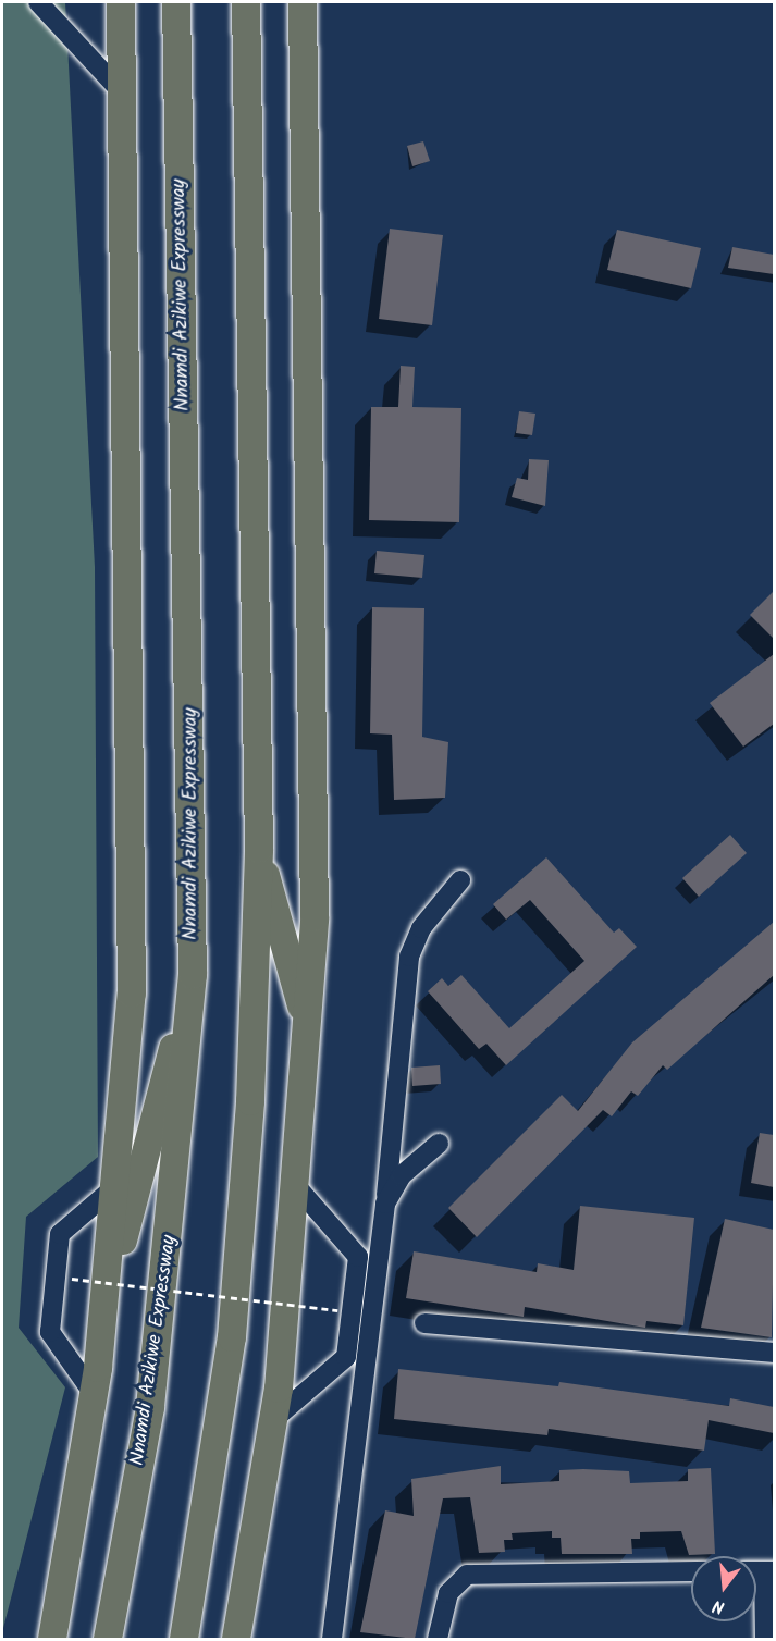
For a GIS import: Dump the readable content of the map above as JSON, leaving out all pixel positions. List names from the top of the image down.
{
  "streets": {
    "highway": ["Nnamdi Azikiwe Expressway"]
  },
  "north": "bottom"
}
